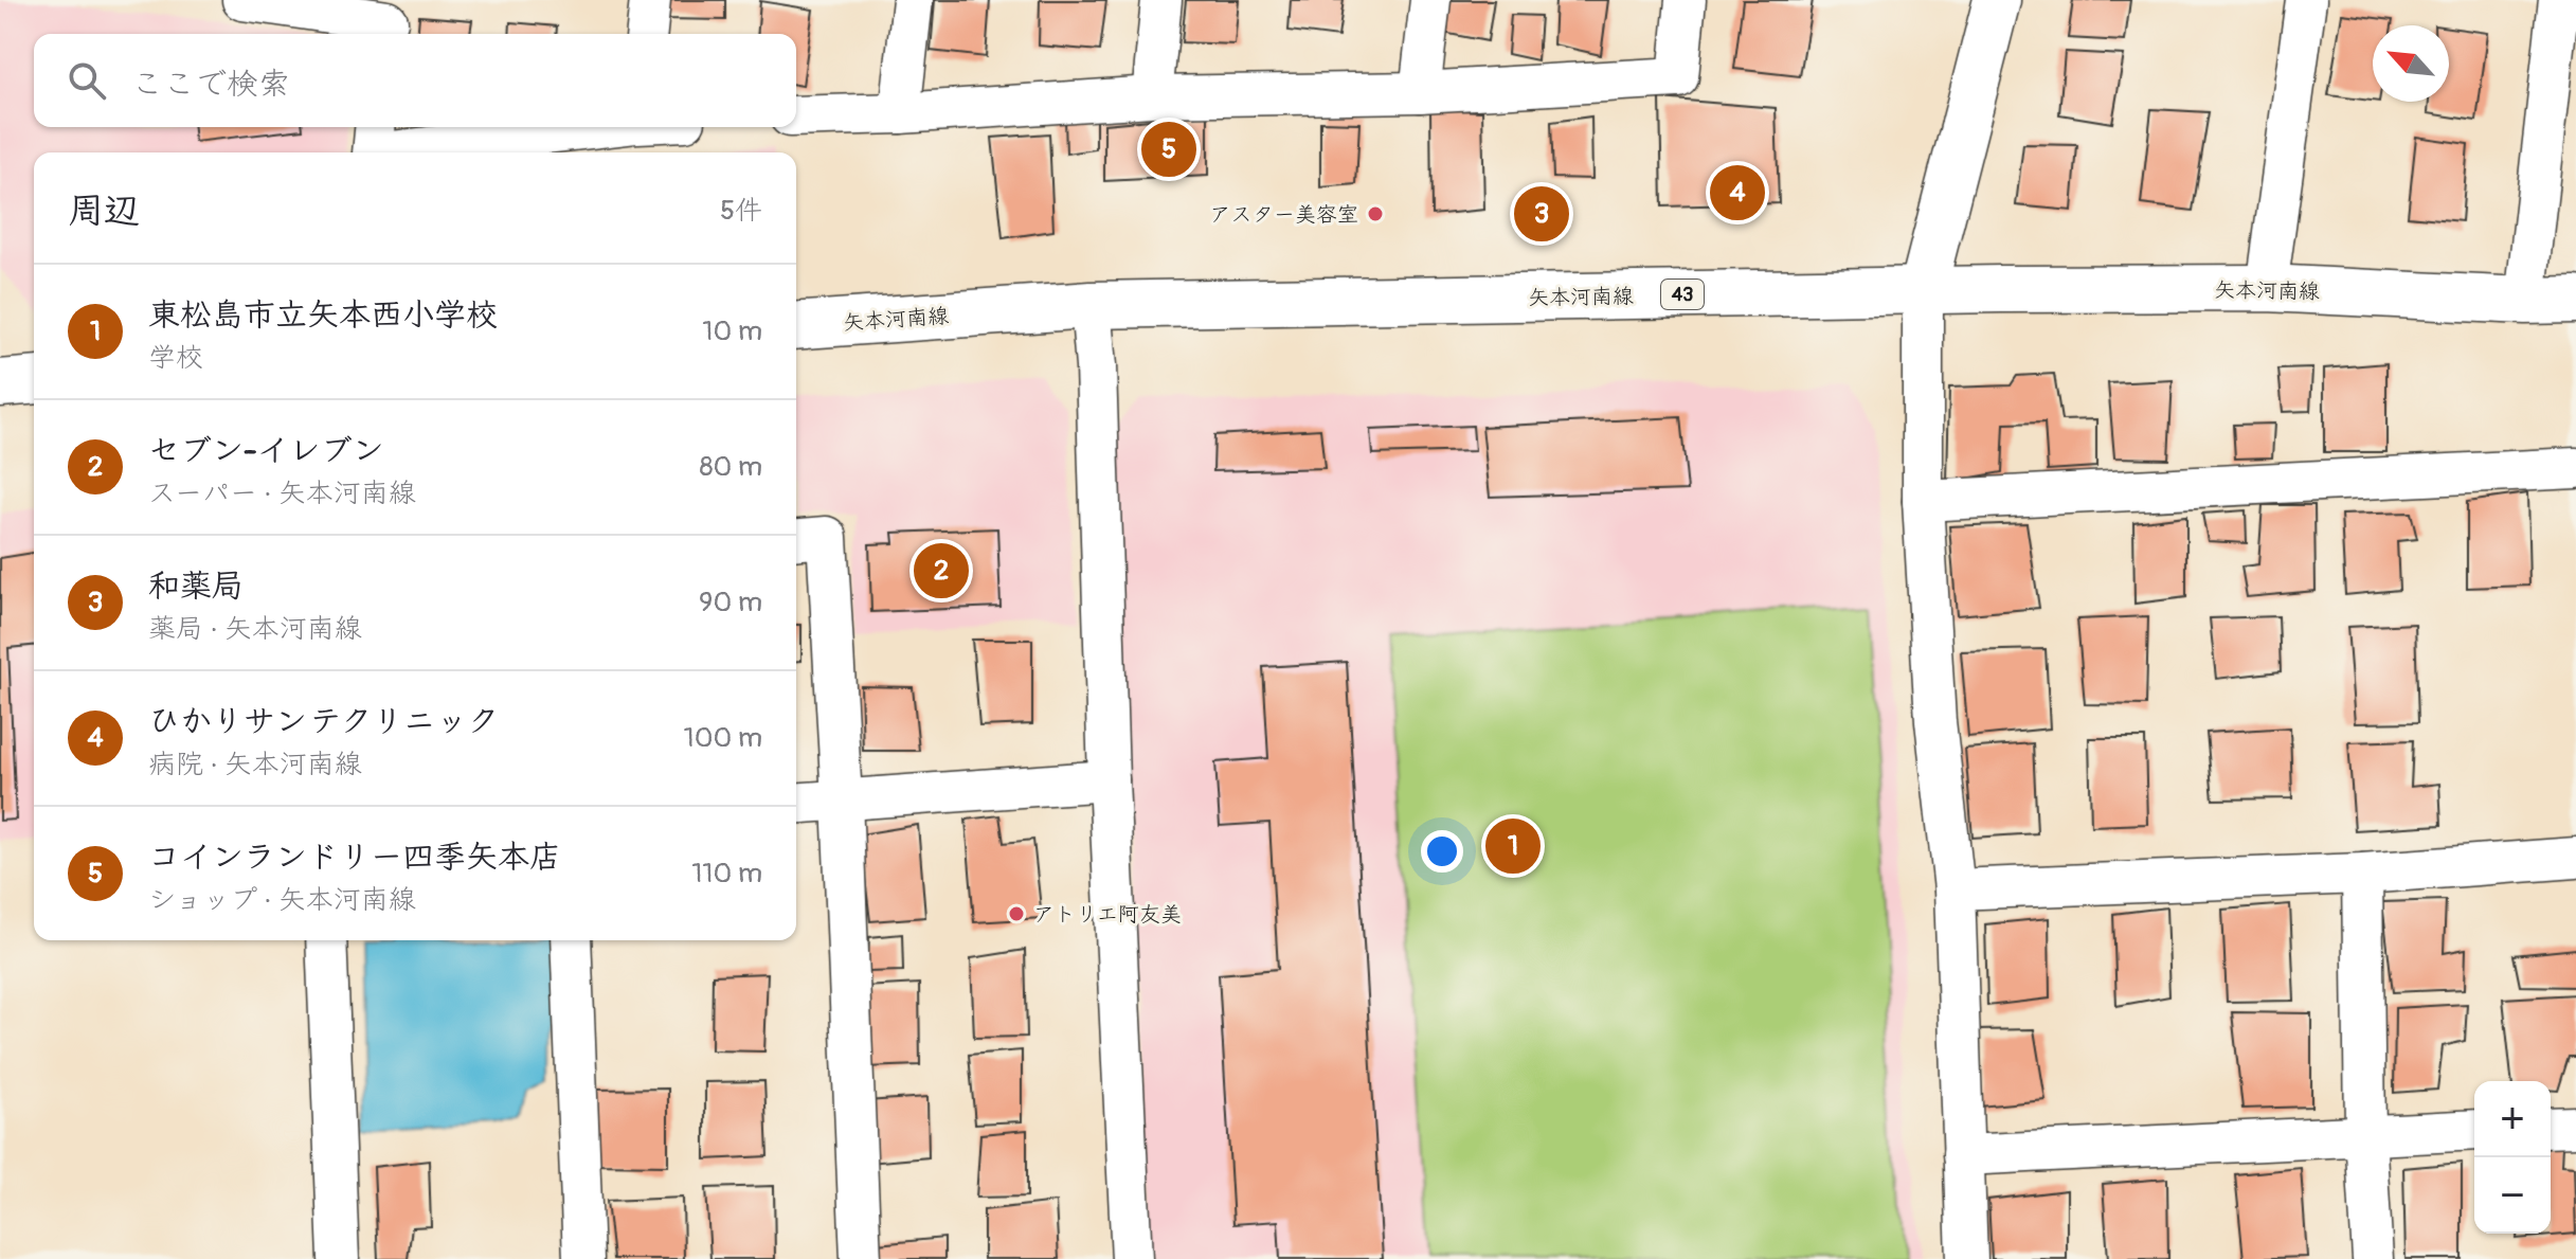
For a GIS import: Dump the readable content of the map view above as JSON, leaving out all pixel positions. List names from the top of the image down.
{
  "streets": {
    "main road": ["矢本河南線", "43"]
  },
  "places": ["アスター美容室", "アトリエ阿友美"],
  "north": "top left",
  "page": {
    "search": "ここで検索",
    "pins": [
      "5",
      "4",
      "3",
      "2",
      "1"
    ],
    "heading": ["周辺", "5件"],
    "list": [
      {
        "mark": "1",
        "name": "東松島市立矢本西小学校",
        "note": "学校",
        "value": "10 m"
      },
      {
        "mark": "2",
        "name": "セブン-イレブン",
        "note": "スーパー · 矢本河南線",
        "value": "80 m"
      },
      {
        "mark": "3",
        "name": "和薬局",
        "note": "薬局 · 矢本河南線",
        "value": "90 m"
      },
      {
        "mark": "4",
        "name": "ひかりサンテクリニック",
        "note": "病院 · 矢本河南線",
        "value": "100 m"
      },
      {
        "mark": "5",
        "name": "コインランドリー四季矢本店",
        "note": "ショップ · 矢本河南線",
        "value": "110 m"
      }
    ],
    "map_buttons": ["+", "−"]
  }
}
